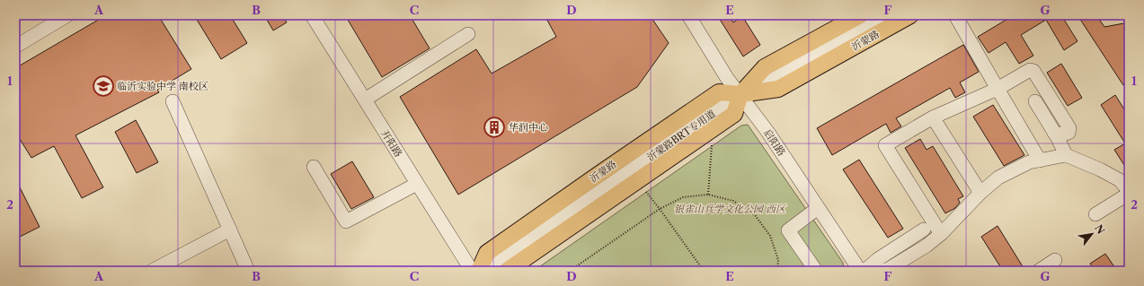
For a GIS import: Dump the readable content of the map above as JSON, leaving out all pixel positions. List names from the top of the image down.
{
  "streets": {
    "main road": ["沂蒙路"],
    "street": ["沂蒙路BRT专用道", "启阳路", "开阳路"]
  },
  "crossings": [
    ["沂蒙路", "沂蒙路BRT专用道"],
    ["沂蒙路", "启阳路"],
    ["沂蒙路BRT专用道", "启阳路"]
  ],
  "parks": ["银雀山兵学文化公园 西区"],
  "places": {
    "school or university": ["临沂实验中学 南校区"],
    "building": ["华润中心"]
  },
  "north": "top right",
  "grid": {
    "columns": [
      "A",
      "B",
      "C",
      "D",
      "E",
      "F",
      "G"
    ],
    "rows": ["1", "2"]
  }
}
